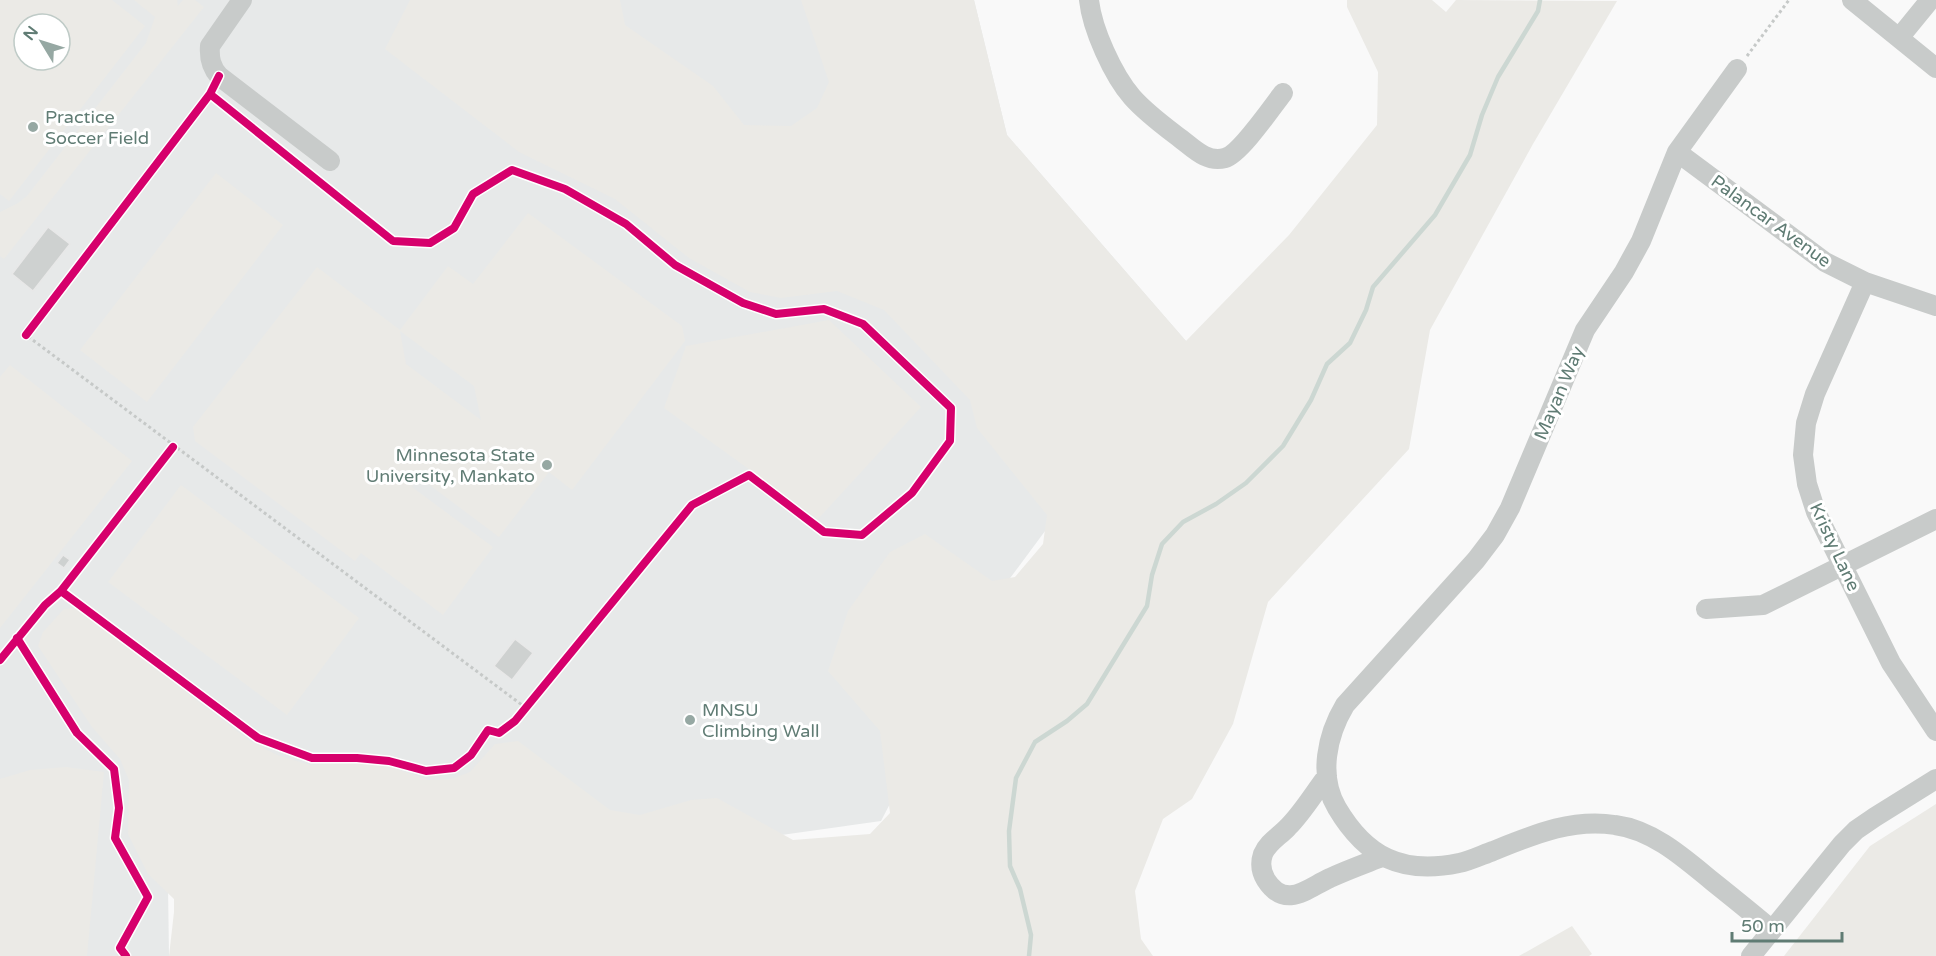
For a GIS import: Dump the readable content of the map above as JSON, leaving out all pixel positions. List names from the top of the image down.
{
  "streets": {
    "street": ["Palancar Avenue", "Mayan Way", "Kristy Lane"]
  },
  "crossings": [
    ["Palancar Avenue", "Mayan Way"],
    ["Palancar Avenue", "Kristy Lane"]
  ],
  "places": ["Practice Soccer Field", "Minnesota State University, Mankato", "MNSU Climbing Wall"],
  "scale_bar": "50 m",
  "north": "top left"
}
